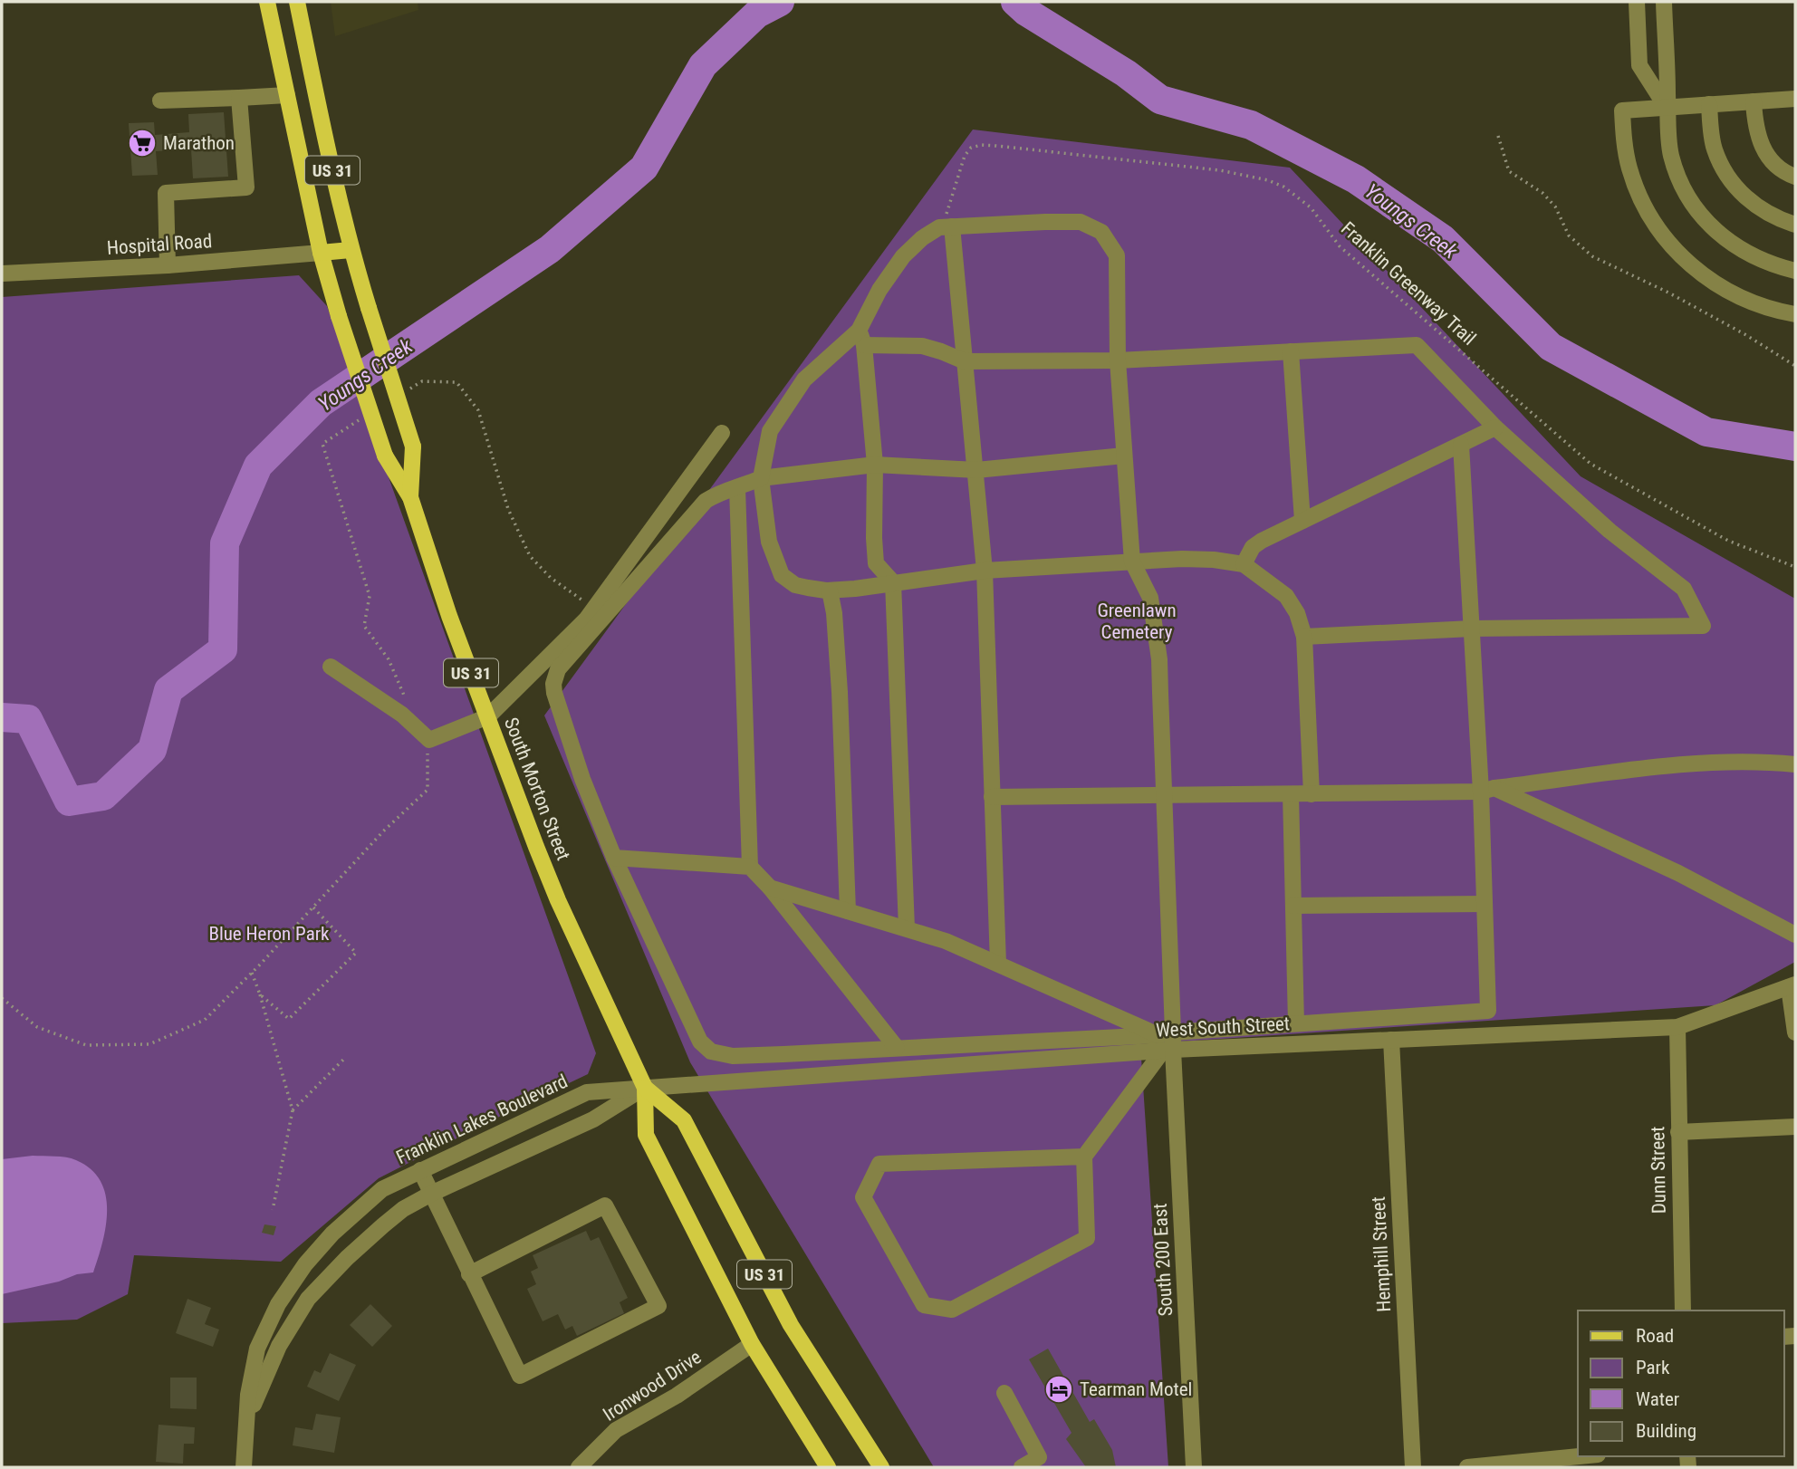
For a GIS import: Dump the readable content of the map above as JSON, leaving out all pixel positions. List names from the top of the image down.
{
  "streets": {
    "main road": ["US 31", "South Morton Street"],
    "street": [
      "Hospital Road",
      "West South Street",
      "Franklin Lakes Boulevard",
      "Dunn Street",
      "Hemphill Street",
      "South 200 East",
      "Ironwood Drive"
    ],
    "path": ["Franklin Greenway Trail"]
  },
  "crossings": [
    ["US 31", "South Morton Street"],
    ["US 31", "West South Street"],
    ["US 31", "Franklin Lakes Boulevard"],
    ["US 31", "Ironwood Drive"],
    ["Hospital Road", "South Morton Street"],
    ["South Morton Street", "West South Street"],
    ["South Morton Street", "Franklin Lakes Boulevard"],
    ["West South Street", "Franklin Lakes Boulevard"],
    ["West South Street", "Dunn Street"],
    ["West South Street", "Hemphill Street"],
    ["West South Street", "South 200 East"]
  ],
  "water": ["Youngs Creek"],
  "parks": ["Greenlawn Cemetery", "Blue Heron Park"],
  "places": {
    "supermarket": ["Marathon"],
    "hotel": ["Tearman Motel"]
  },
  "legend": [
    "Road",
    "Park",
    "Water",
    "Building"
  ]
}
